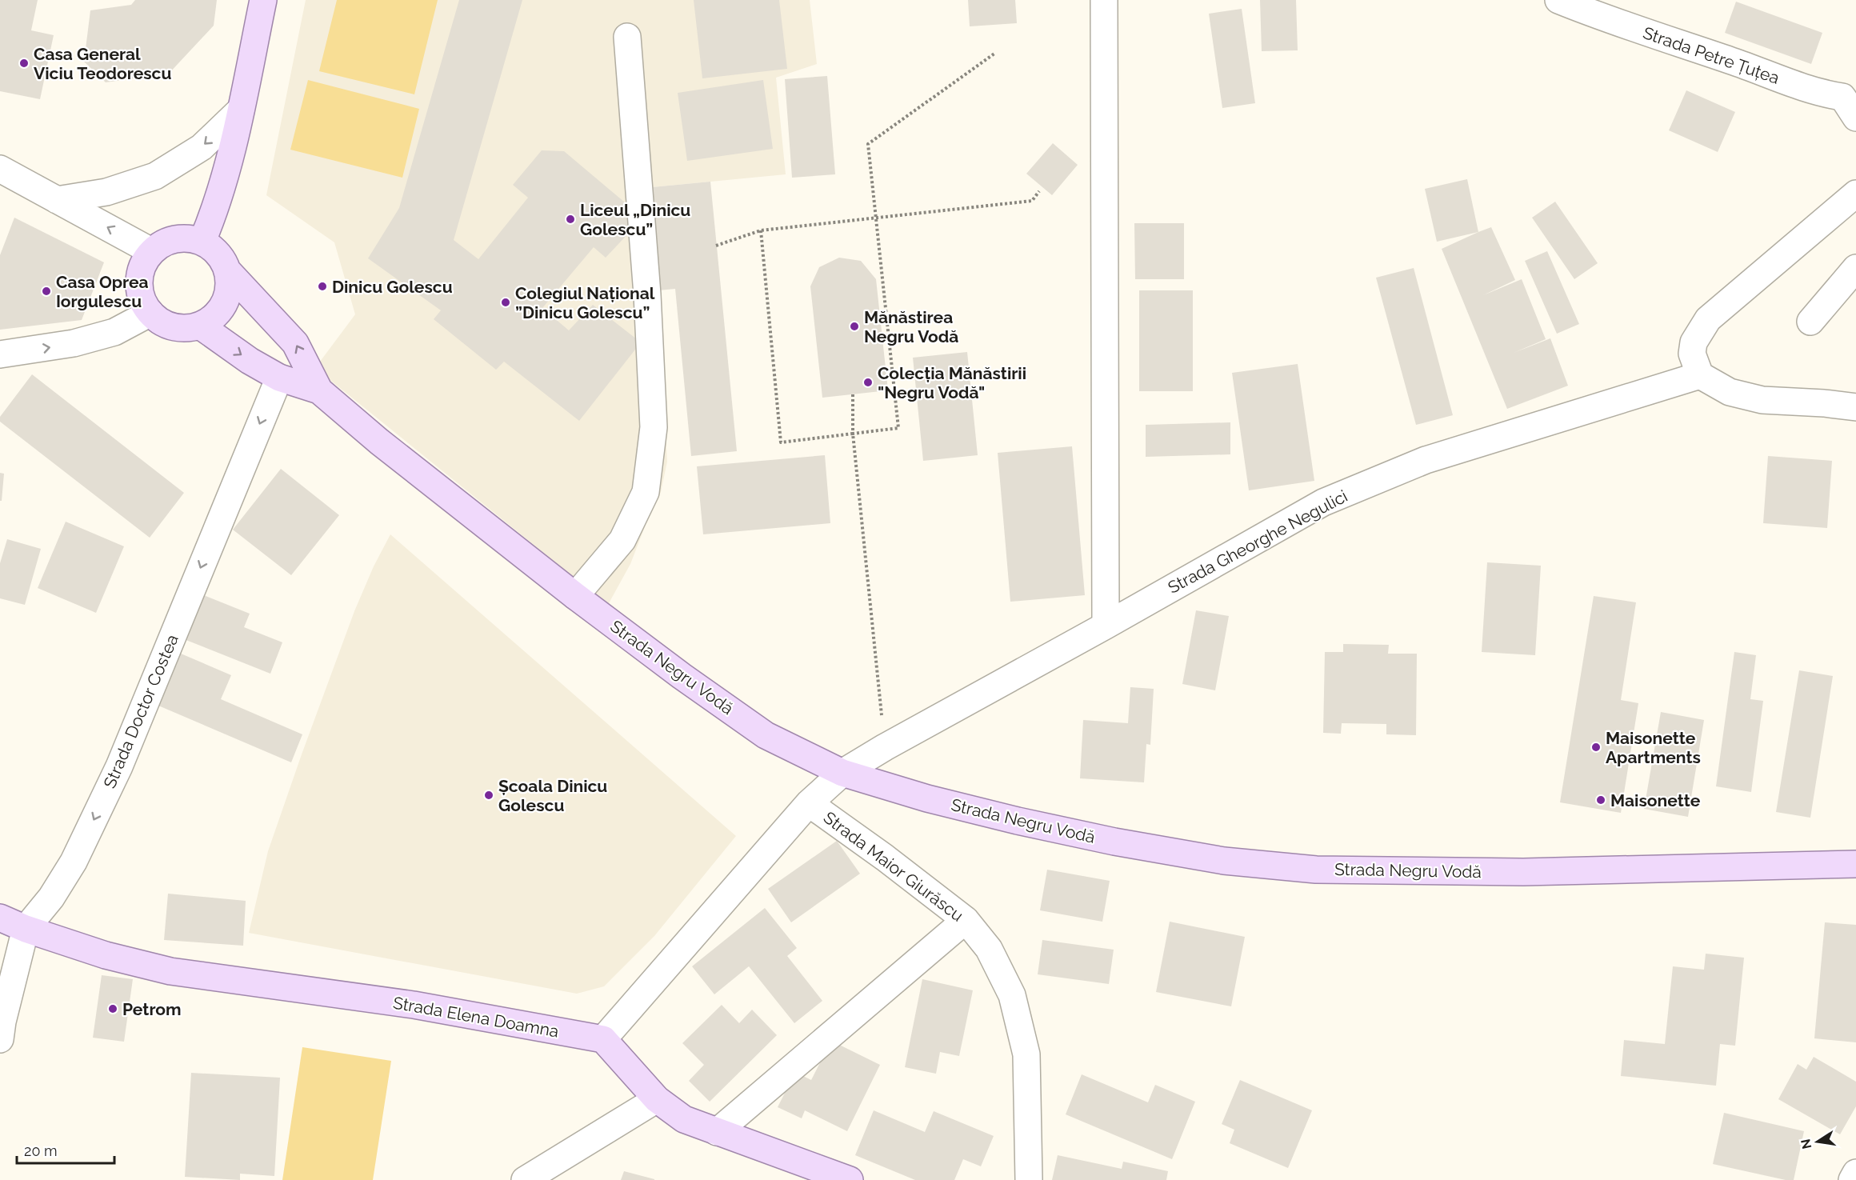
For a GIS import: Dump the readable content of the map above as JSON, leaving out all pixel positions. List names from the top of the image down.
{
  "streets": {
    "main road": ["Strada Negru Vodă", "Strada Elena Doamna"],
    "street": [
      "Strada Petre Țuțea",
      "Strada Gheorghe Negulici",
      "Strada Doctor Costea",
      "Strada Maior Giurăscu"
    ]
  },
  "crossings": [
    ["Strada Gheorghe Negulici", "Strada Negru Vodă"],
    ["Strada Negru Vodă", "Strada Doctor Costea"],
    ["Strada Doctor Costea", "Strada Elena Doamna"]
  ],
  "one_way": ["Strada Doctor Costea"],
  "places": [
    "Casa General Viciu Teodorescu",
    "Liceul „Dinicu Golescu”",
    "Dinicu Golescu",
    "Casa Oprea Iorgulescu",
    "Colegiul Național ”Dinicu Golescu”",
    "Mănăstirea Negru Vodă",
    "Colecția Mănăstirii \"Negru Vodă\"",
    "Maisonette Apartments",
    "Școala Dinicu Golescu",
    "Maisonette",
    "Petrom"
  ],
  "scale_bar": "20 m",
  "north": "left"
}
